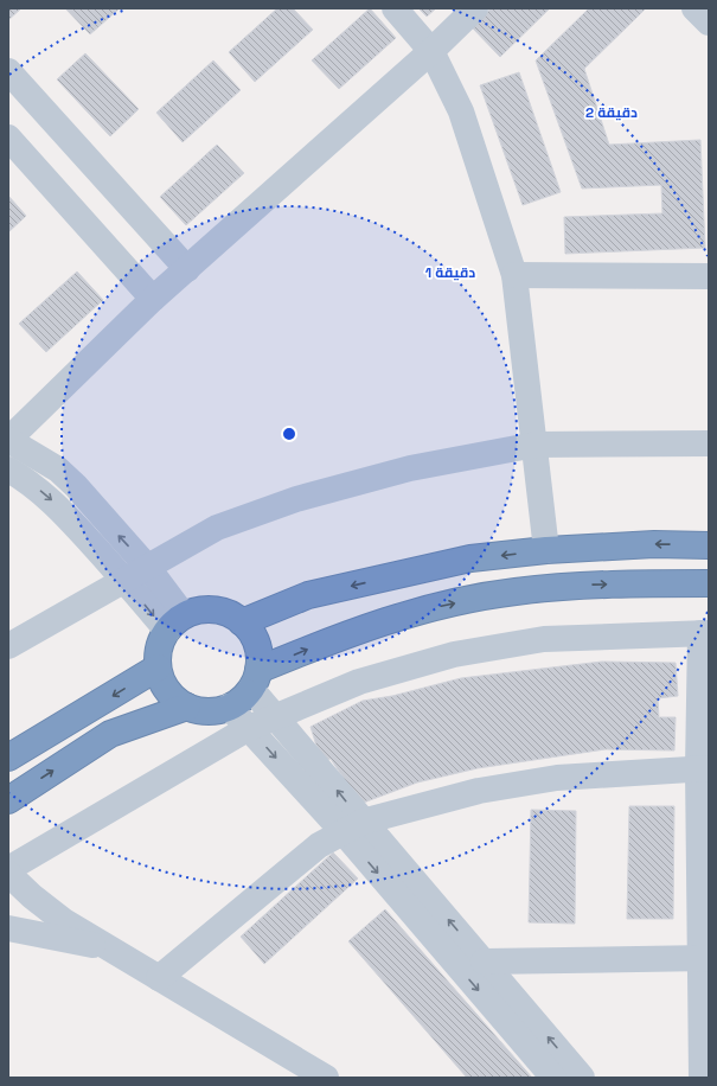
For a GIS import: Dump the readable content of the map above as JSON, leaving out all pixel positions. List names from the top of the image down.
{
  "rings": ["2 دقيقة", "1 دقيقة"]
}
